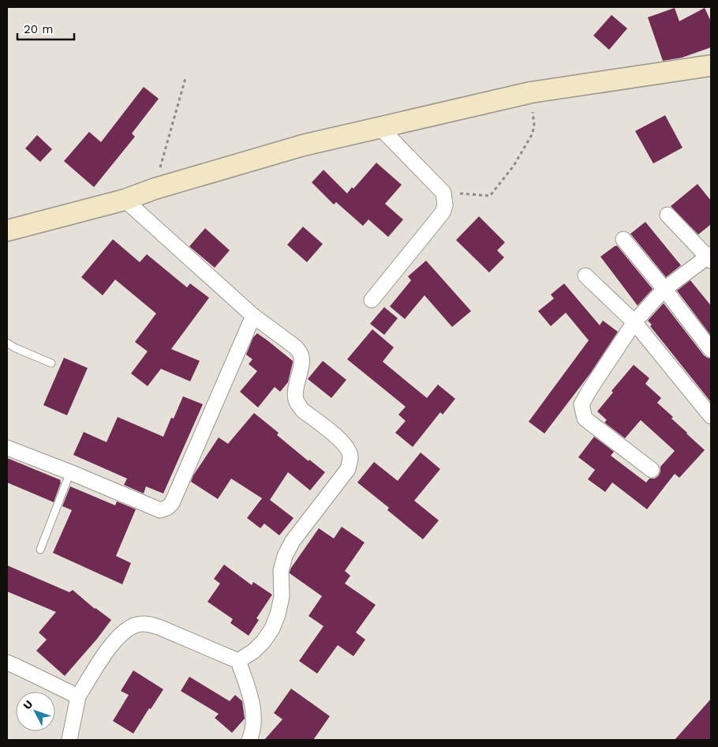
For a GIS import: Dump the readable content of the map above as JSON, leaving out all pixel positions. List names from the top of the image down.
{
  "scale_bar": "20 m",
  "north": "top left"
}
